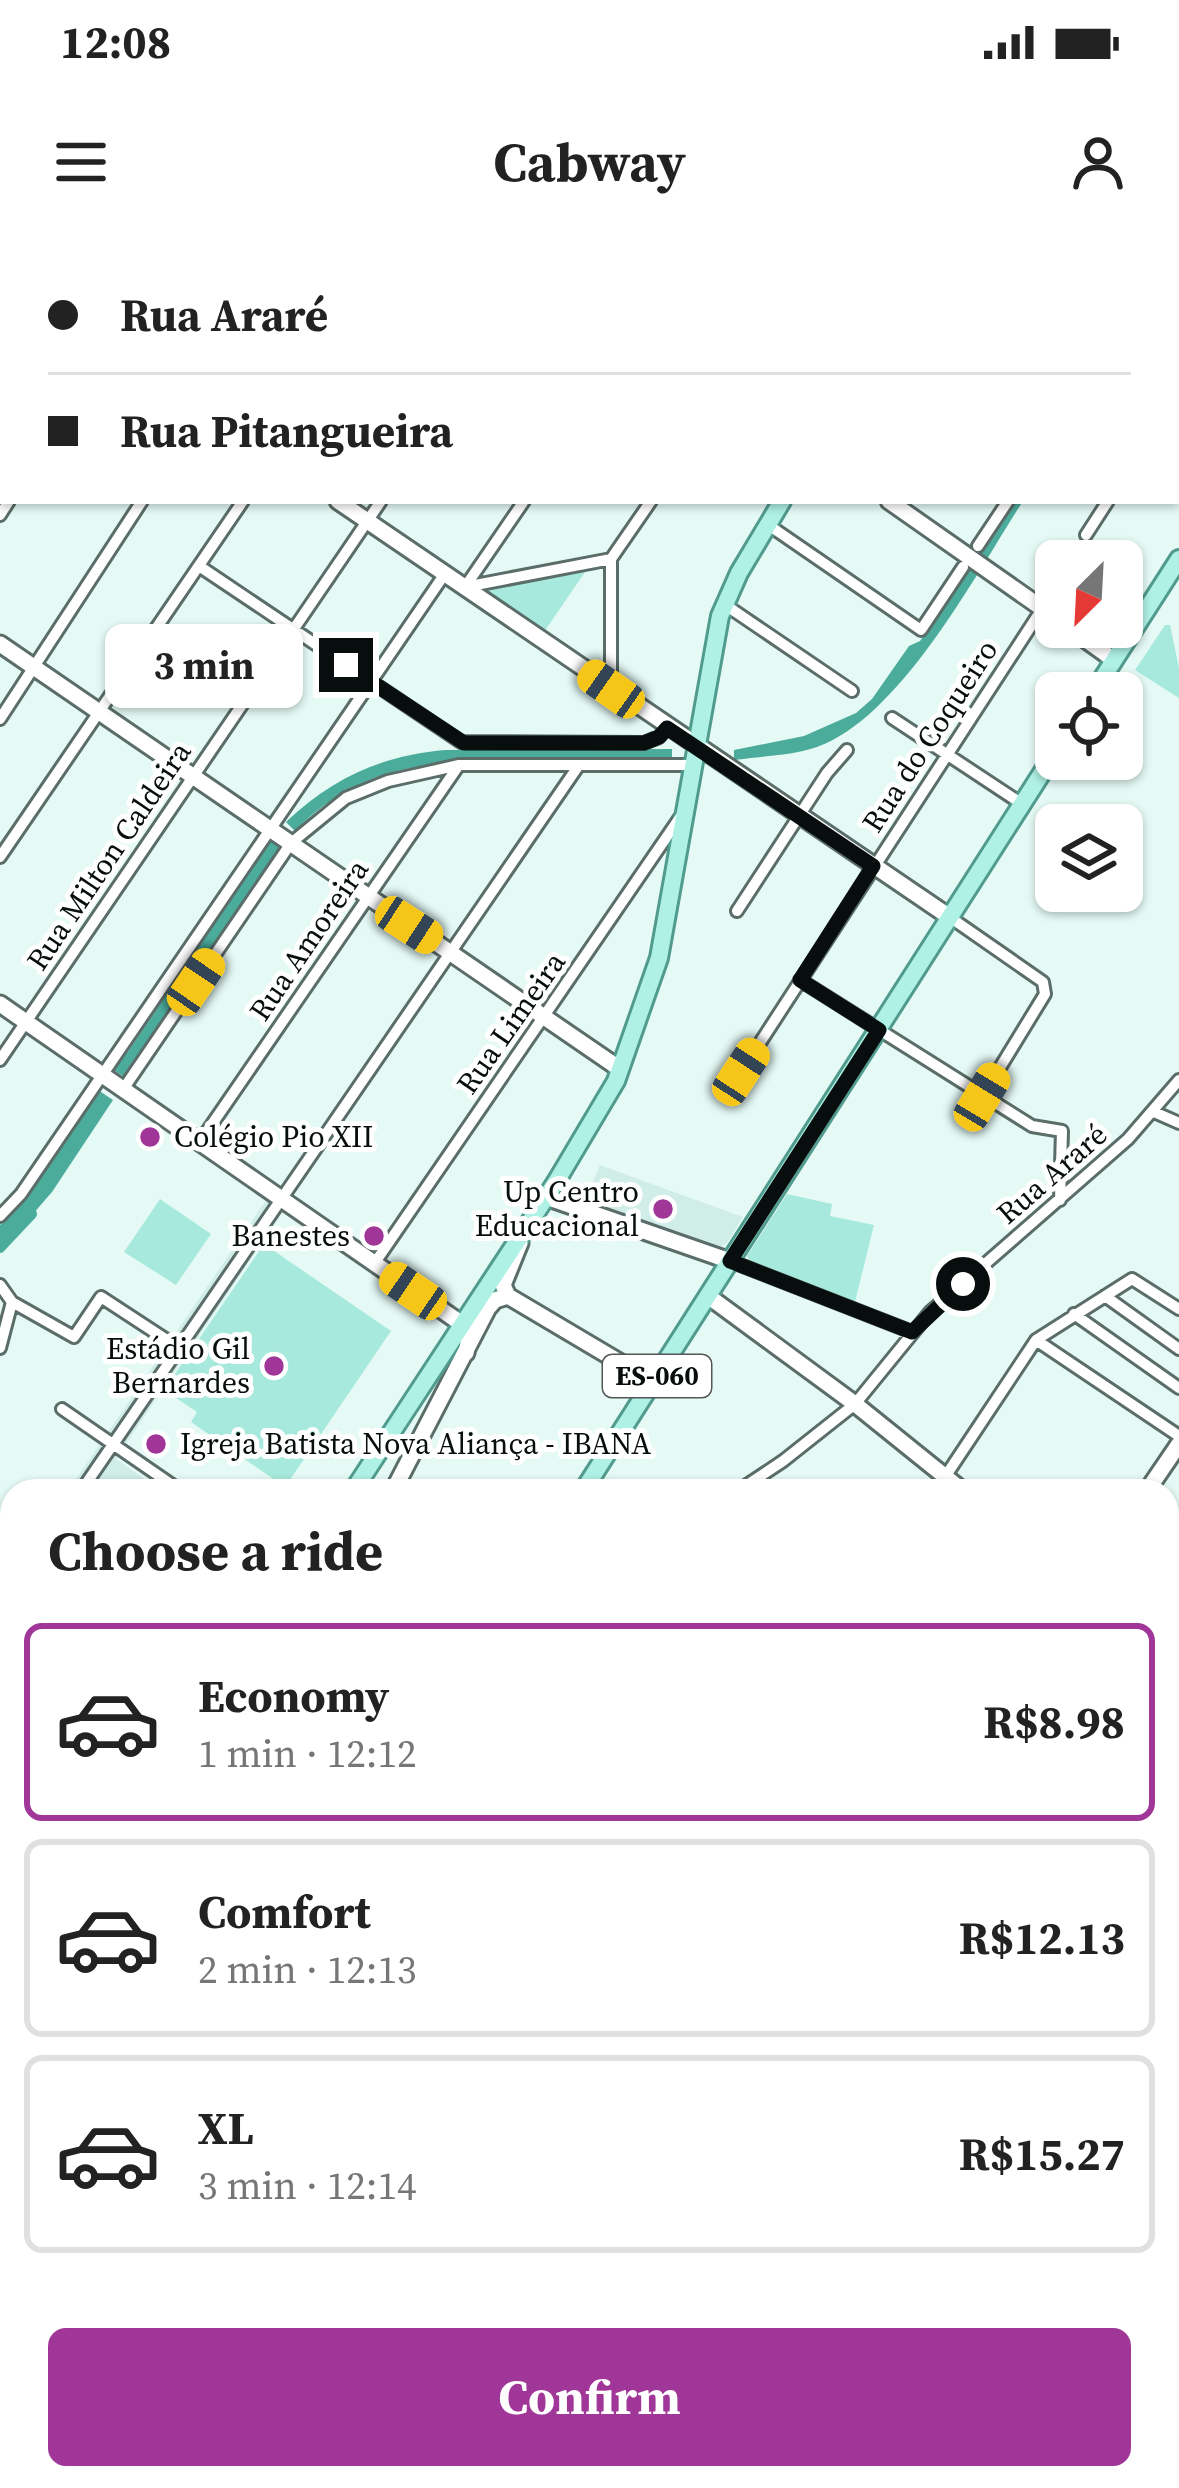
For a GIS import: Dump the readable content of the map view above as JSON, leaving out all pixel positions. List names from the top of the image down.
{
  "streets": {
    "main road": ["ES-060"],
    "street": [
      "Rua do Coqueiro",
      "Rua Milton Caldeira",
      "Rua Amoreira",
      "Rua Limeira",
      "Rua Araré"
    ]
  },
  "places": [
    "Colégio Pio XII",
    "Up Centro Educacional",
    "Banestes",
    "Estádio Gil Bernardes",
    "Igreja Batista Nova Aliança - IBANA"
  ],
  "north": "bottom left",
  "page": {
    "status": "12:08",
    "header": "Cabway",
    "banner": ["Rua Araré", "Rua Pitangueira"],
    "bubble": "3 min",
    "heading": "Choose a ride",
    "list": [
      {
        "name": "Economy",
        "note": "1 min · 12:12",
        "value": "R$8.98"
      },
      {
        "name": "Comfort",
        "note": "2 min · 12:13",
        "value": "R$12.13"
      },
      {
        "name": "XL",
        "note": "3 min · 12:14",
        "value": "R$15.27"
      }
    ],
    "buttons": "Confirm"
  }
}
